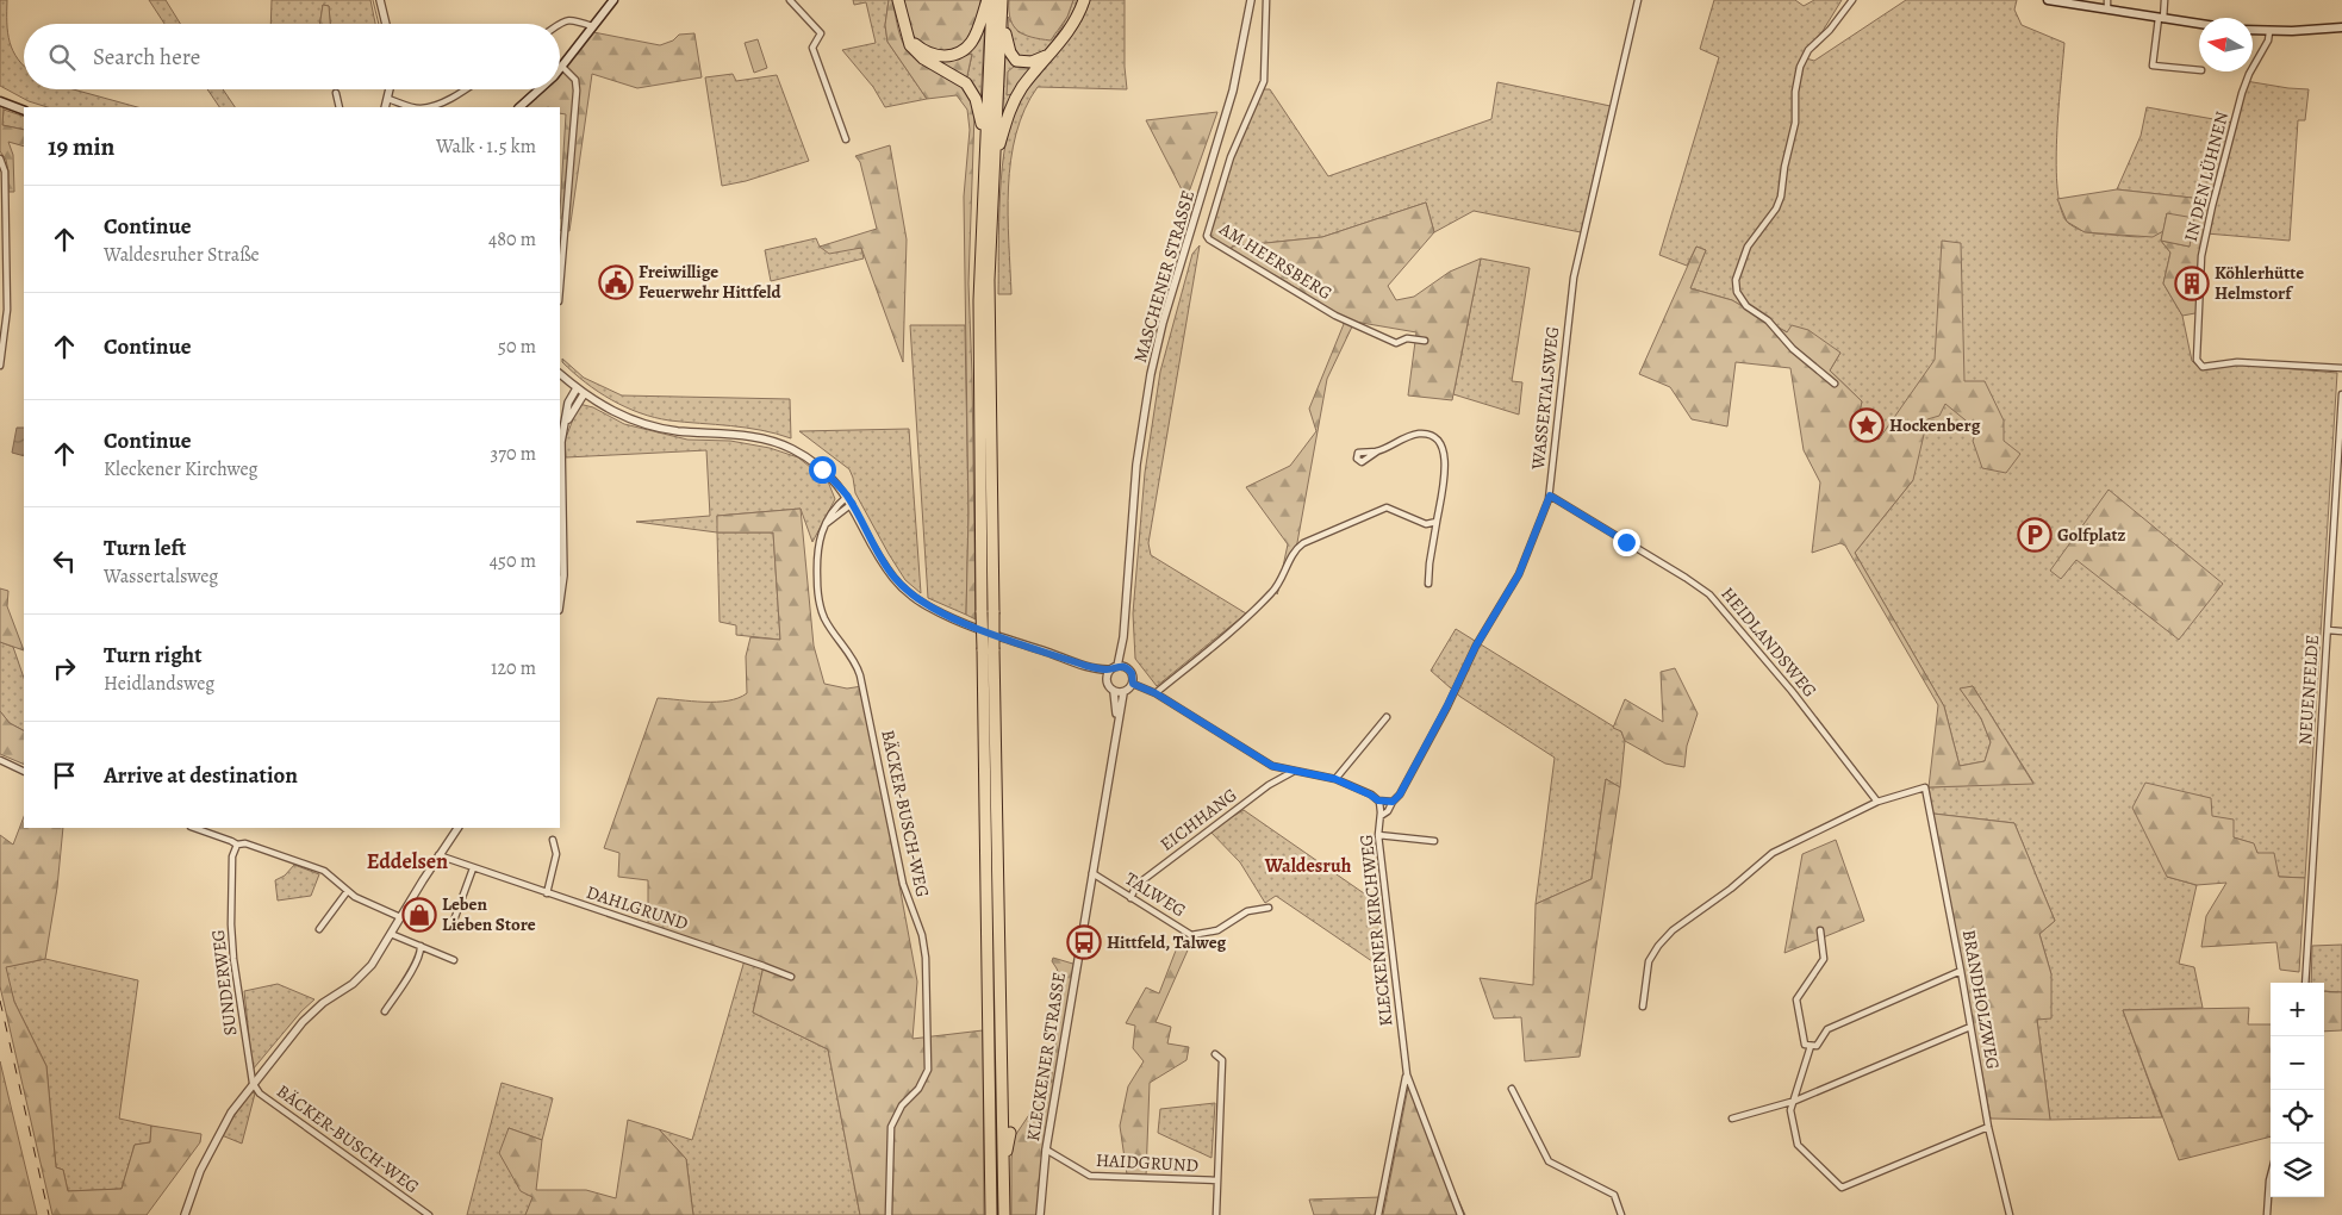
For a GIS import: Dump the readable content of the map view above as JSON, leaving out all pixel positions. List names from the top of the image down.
{
  "streets": {
    "street": [
      "IN DEN LÜHNEN",
      "AM HEERSBERG",
      "MASCHENER STRASSE",
      "WASSERTALSWEG",
      "HEIDLANDSWEG",
      "NEUENFELDE",
      "BÄCKER-BUSCH-WEG",
      "EICHHANG",
      "TALWEG",
      "DAHLGRUND",
      "KLECKENER KIRCHWEG",
      "SUNDERWEG",
      "BRANDHOLZWEG",
      "KLECKENER STRASSE",
      "HAIDGRUND"
    ]
  },
  "crossings": [
    ["MASCHENER STRASSE", "KLECKENER STRASSE"],
    ["WASSERTALSWEG", "HEIDLANDSWEG"],
    ["WASSERTALSWEG", "KLECKENER KIRCHWEG"],
    ["HEIDLANDSWEG", "BRANDHOLZWEG"],
    ["BÄCKER-BUSCH-WEG", "SUNDERWEG"],
    ["EICHHANG", "TALWEG"],
    ["TALWEG", "KLECKENER STRASSE"],
    ["KLECKENER STRASSE", "HAIDGRUND"]
  ],
  "districts": ["Eddelsen", "Waldesruh"],
  "places": {
    "public building": ["Freiwillige Feuerwehr Hittfeld"],
    "building": ["Köhlerhütte Helmstorf"],
    "place": ["Hockenberg"],
    "parking": ["Golfplatz"],
    "shop": ["Leben Lieben Store"],
    "bus stop": ["Hittfeld, Talweg"]
  },
  "north": "left",
  "page": {
    "search": "Search here",
    "heading": ["19 min", "Walk · 1.5 km"],
    "list": [
      ["Continue", "Waldesruher Straße", "480 m"],
      ["Continue", "50 m"],
      ["Continue", "Kleckener Kirchweg", "370 m"],
      ["Turn left", "Wassertalsweg", "450 m"],
      ["Turn right", "Heidlandsweg", "120 m"],
      "Arrive at destination"
    ],
    "map_buttons": ["+", "−"]
  }
}
